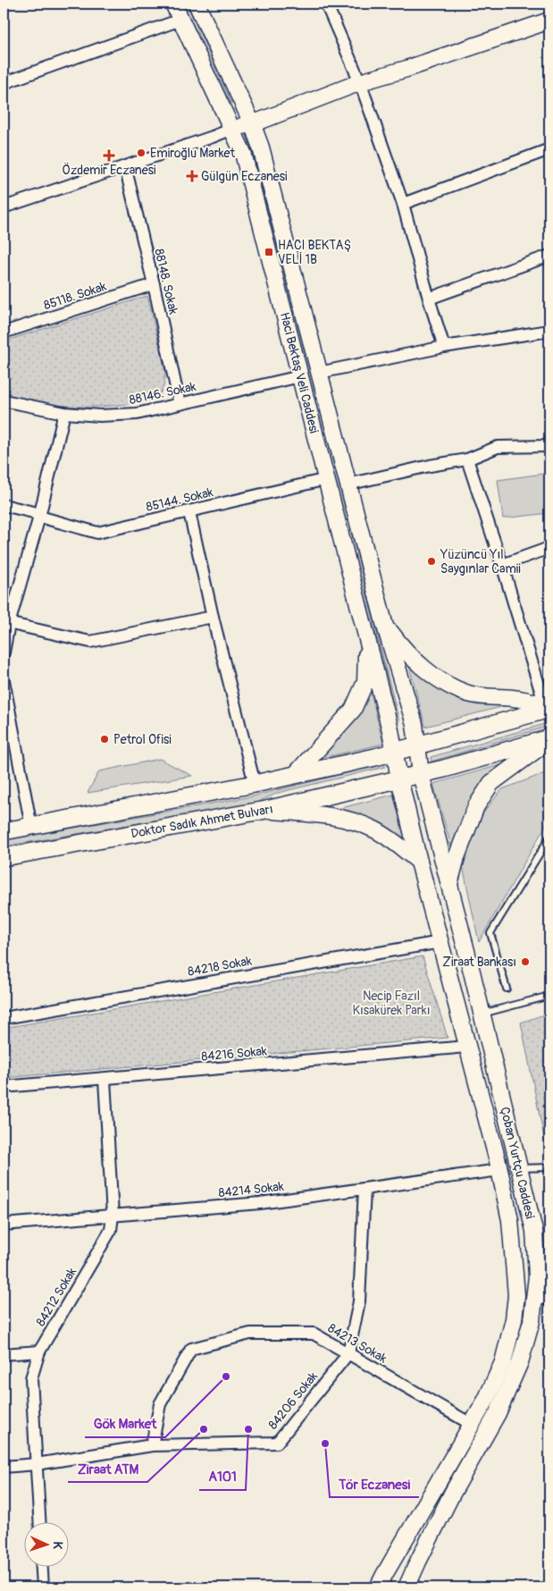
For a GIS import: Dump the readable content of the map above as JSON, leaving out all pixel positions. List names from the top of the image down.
{
  "streets": {
    "main road": ["Haci Bektaş Veli Caddesi", "Doktor Sadık Ahmet Bulvarı", "Çoban Yurtçu Caddesi"],
    "street": [
      "88148. Sokak",
      "85118. Sokak",
      "88146. Sokak",
      "85144. Sokak",
      "84218 Sokak",
      "84216 Sokak",
      "84214 Sokak",
      "84212 Sokak",
      "84213 Sokak",
      "84206 Sokak"
    ]
  },
  "crossings": [
    ["88148. Sokak", "85118. Sokak"],
    ["88148. Sokak", "88146. Sokak"],
    ["Haci Bektaş Veli Caddesi", "88146. Sokak"],
    ["Haci Bektaş Veli Caddesi", "85144. Sokak"],
    ["Haci Bektaş Veli Caddesi", "Doktor Sadık Ahmet Bulvarı"],
    ["Haci Bektaş Veli Caddesi", "Çoban Yurtçu Caddesi"],
    ["Doktor Sadık Ahmet Bulvarı", "Çoban Yurtçu Caddesi"],
    ["84218 Sokak", "Çoban Yurtçu Caddesi"],
    ["84216 Sokak", "Çoban Yurtçu Caddesi"],
    ["84216 Sokak", "84212 Sokak"],
    ["Çoban Yurtçu Caddesi", "84214 Sokak"],
    ["Çoban Yurtçu Caddesi", "84213 Sokak"],
    ["84214 Sokak", "84212 Sokak"],
    ["84214 Sokak", "84206 Sokak"],
    ["84212 Sokak", "84206 Sokak"],
    ["84213 Sokak", "84206 Sokak"]
  ],
  "parks": ["Necip Fazıl Kısakürek Parkı"],
  "places": {
    "other": [
      "Emiroğlu Market",
      "Yüzüncü Yıl Saygınlar Camii",
      "Petrol Ofisi",
      "Ziraat Bankası",
      "Gök Market",
      "Ziraat ATM",
      "A101",
      "Tör Eczanesi"
    ],
    "health": ["Özdemir Eczanesi", "Gülgün Eczanesi"],
    "transit": ["HACI BEKTAŞ VELİ 1B"]
  },
  "north": "right"
}
